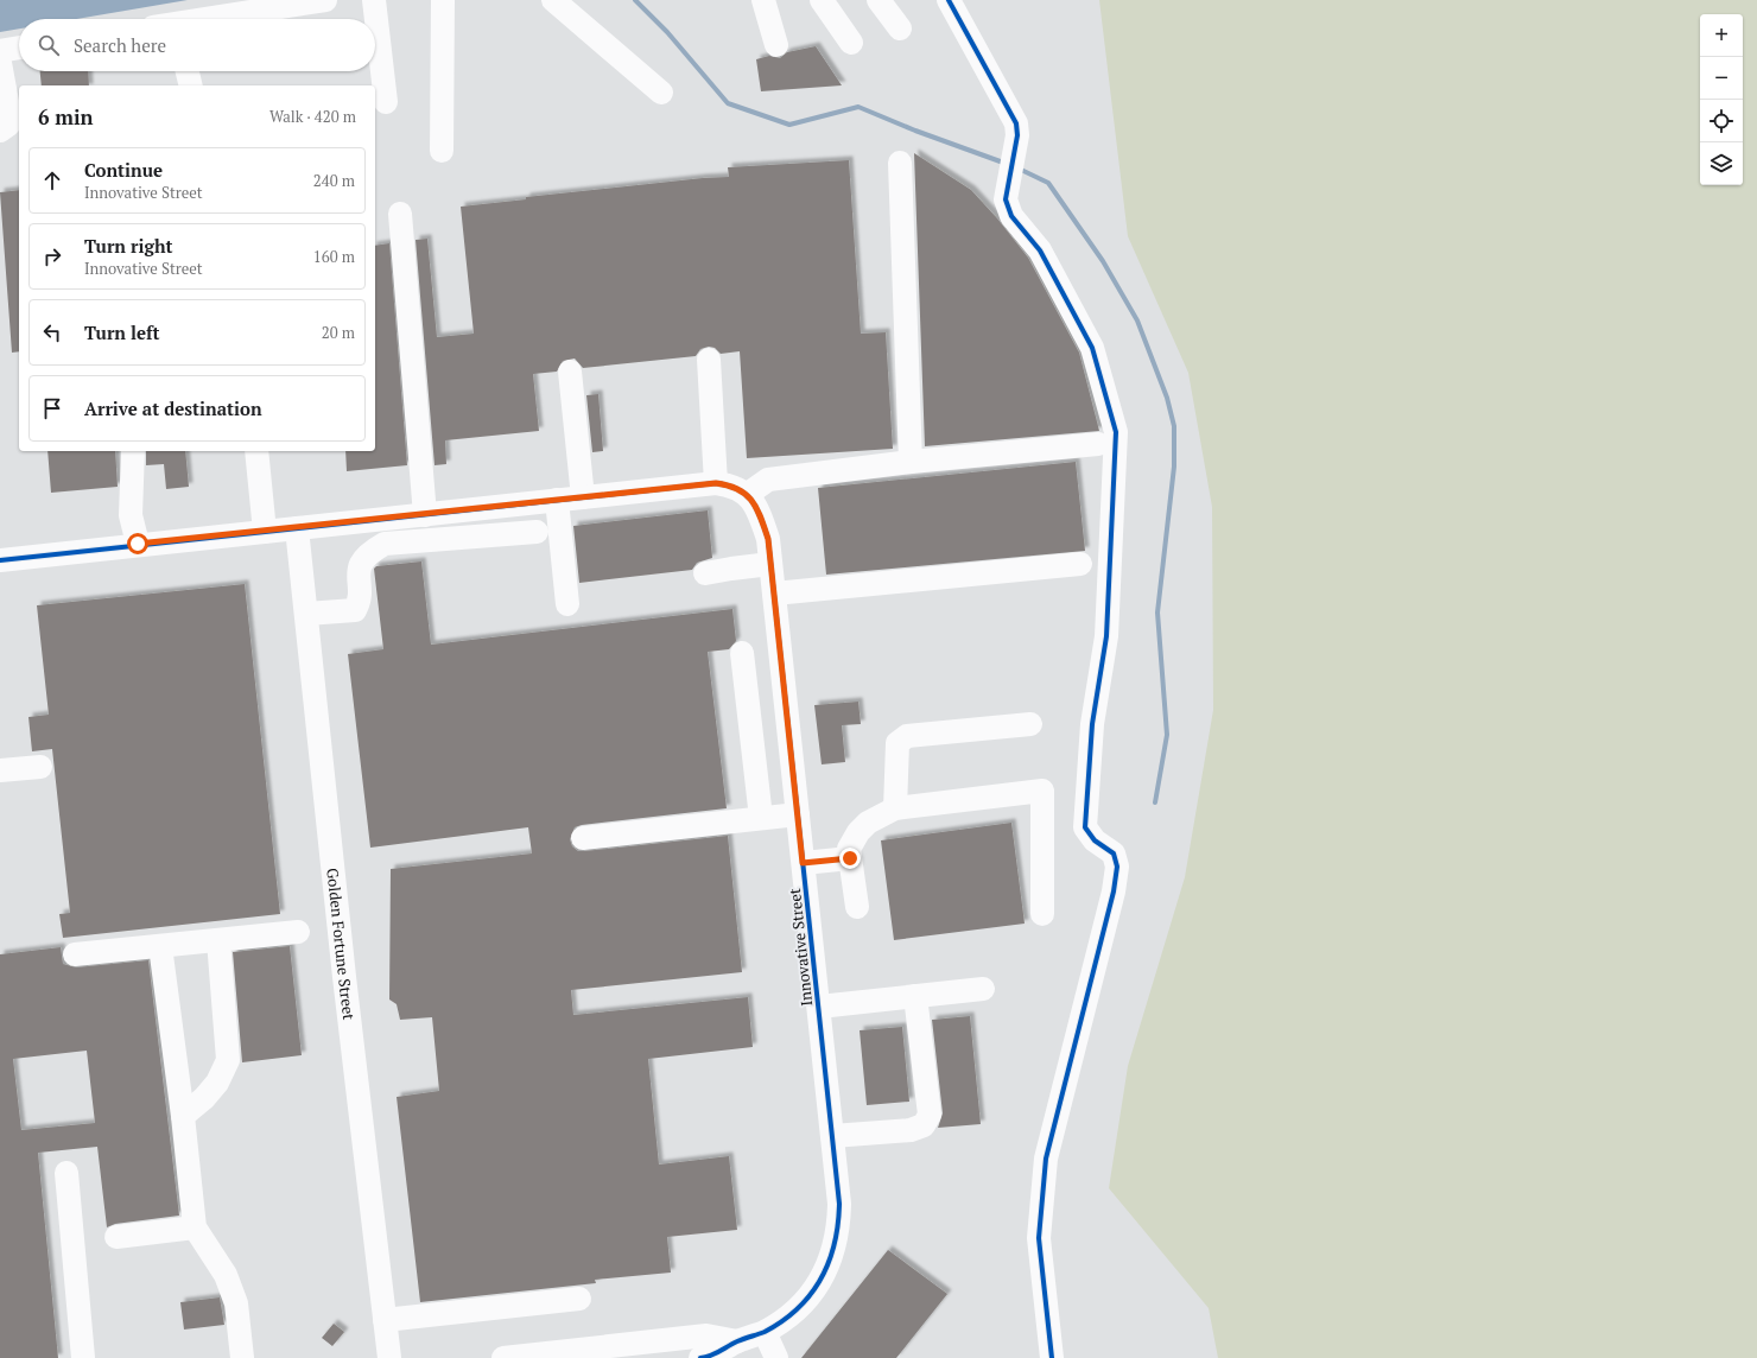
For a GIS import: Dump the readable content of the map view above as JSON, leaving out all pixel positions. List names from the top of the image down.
{
  "streets": {
    "street": ["Golden Fortune Street", "Innovative Street"]
  },
  "page": {
    "map_buttons": ["+", "−"],
    "search": "Search here",
    "heading": ["6 min", "Walk · 420 m"],
    "list": [
      ["Continue", "Innovative Street", "240 m"],
      ["Turn right", "Innovative Street", "160 m"],
      ["Turn left", "20 m"],
      "Arrive at destination"
    ]
  }
}
